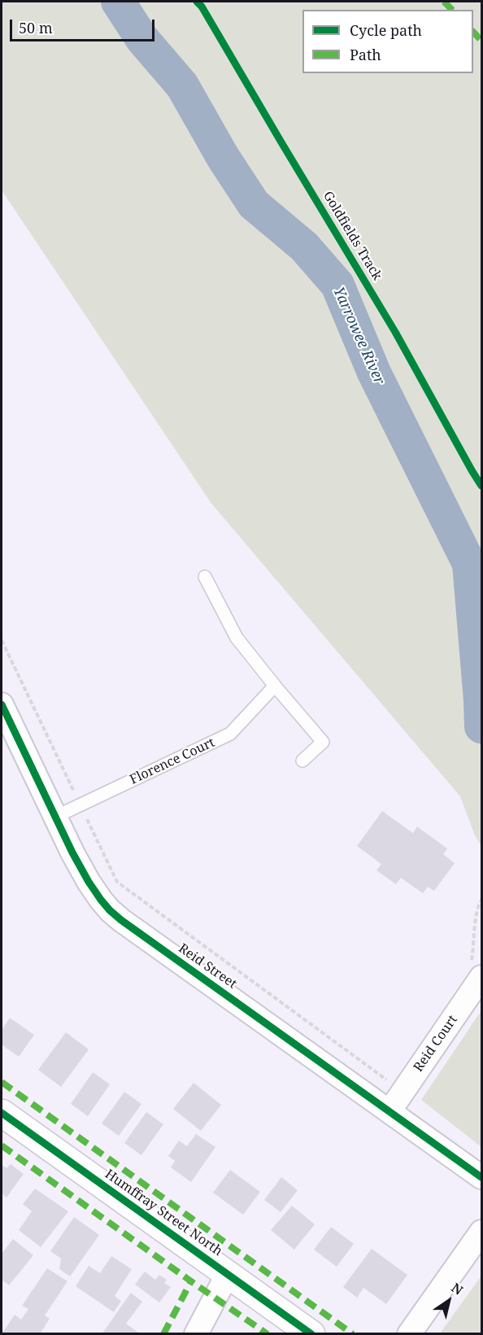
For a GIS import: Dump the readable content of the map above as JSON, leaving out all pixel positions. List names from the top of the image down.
{
  "streets": {
    "street": ["Reid Street", "Reid Court", "Humffray Street North"],
    "lane": ["Florence Court"],
    "cycle path": ["Goldfields Track"]
  },
  "crossings": [
    ["Florence Court", "Reid Street"],
    ["Reid Street", "Reid Court"]
  ],
  "water": ["Yarrowee River"],
  "legend": ["Cycle path", "Path"],
  "scale_bar": "50 m",
  "north": "top right"
}
